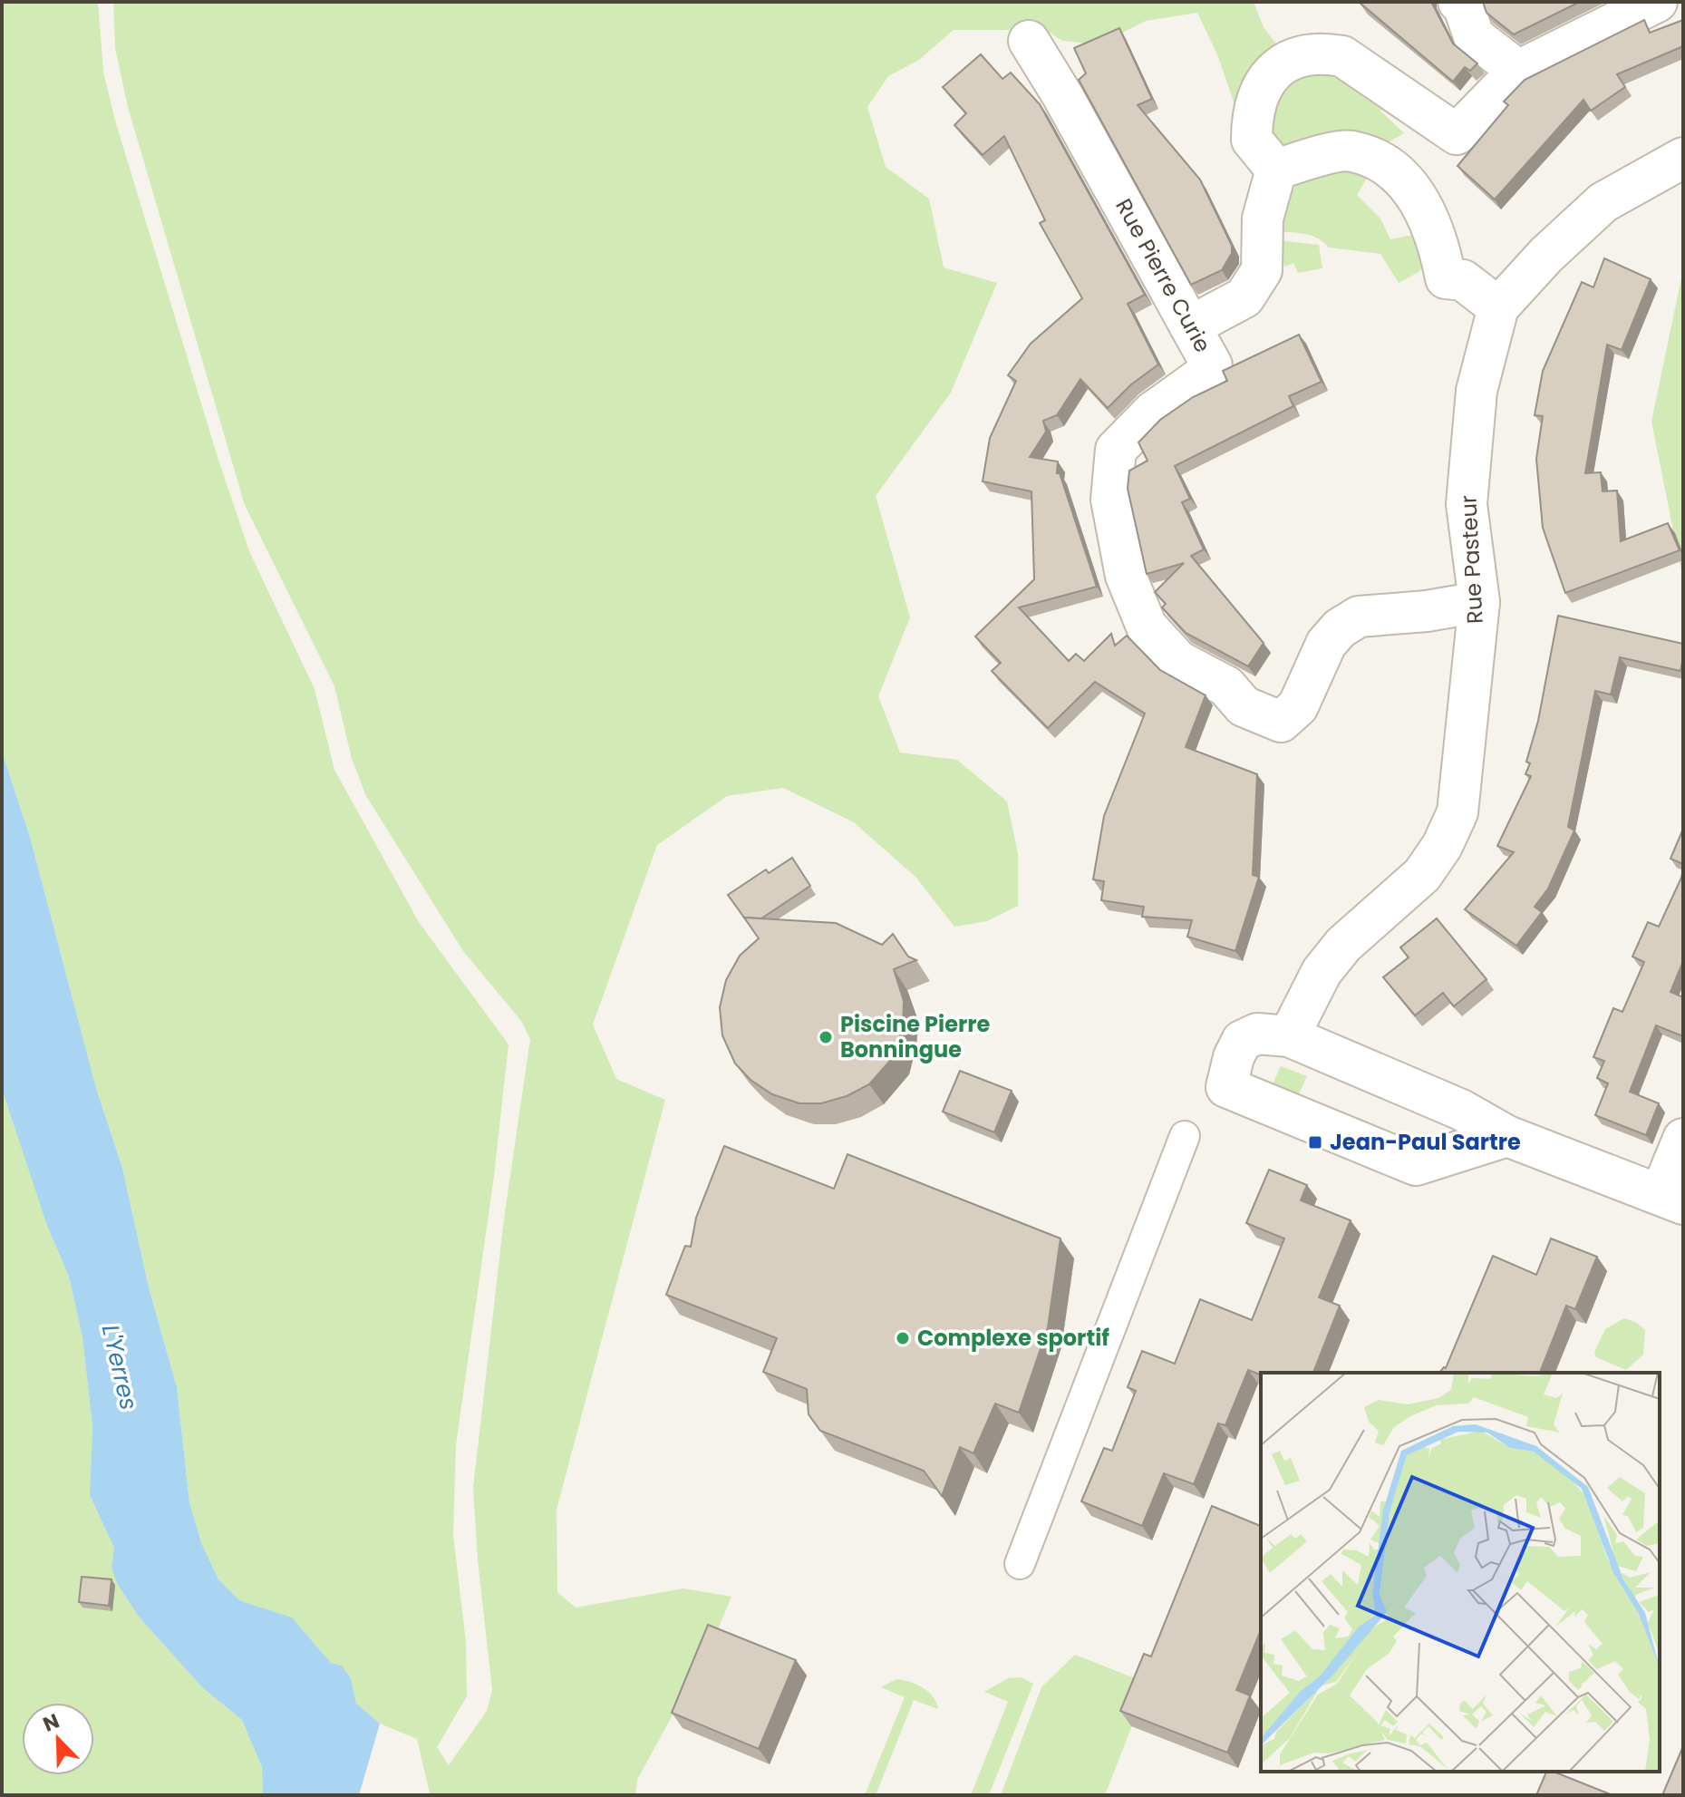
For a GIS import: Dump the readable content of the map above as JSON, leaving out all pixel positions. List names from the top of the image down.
{
  "streets": {
    "street": ["Rue Pierre Curie", "Rue Pasteur"]
  },
  "crossings": [
    ["Rue Pierre Curie", "Rue Pasteur"]
  ],
  "water": ["L'Yerres"],
  "places": {
    "other": ["Piscine Pierre Bonningue", "Complexe sportif"],
    "transit": ["Jean-Paul Sartre"]
  },
  "north": "top left"
}
